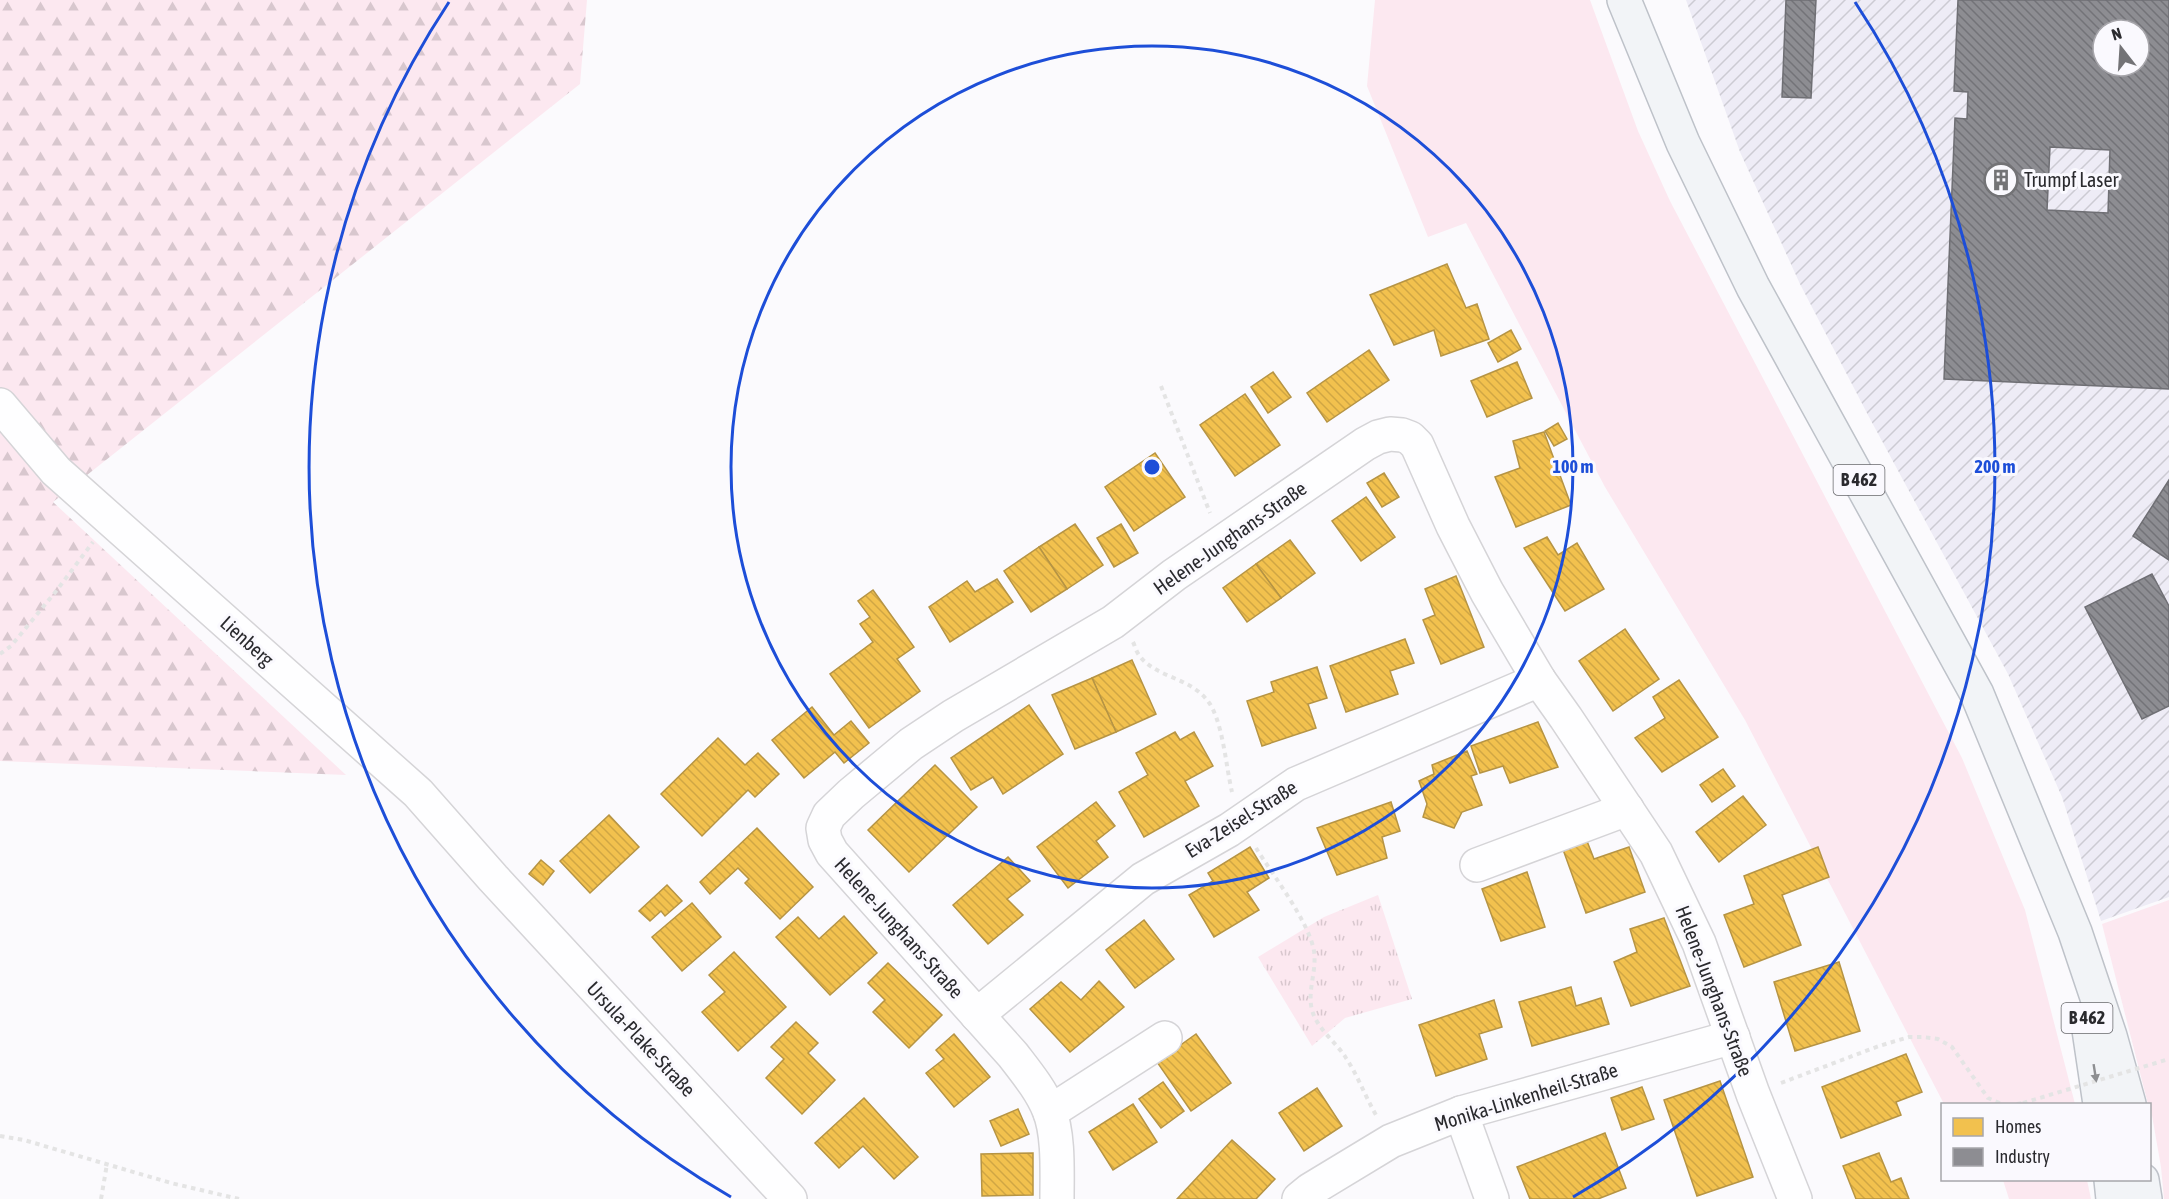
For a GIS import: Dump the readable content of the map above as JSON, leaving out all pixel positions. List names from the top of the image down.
{
  "streets": {
    "main road": ["B 462"],
    "street": [
      "Helene-Junghans-Straße",
      "Lienberg",
      "Eva-Zeisel-Straße",
      "Ursula-Plake-Straße",
      "Monika-Linkenheil-Straße"
    ]
  },
  "crossings": [
    ["Helene-Junghans-Straße", "Eva-Zeisel-Straße"],
    ["Helene-Junghans-Straße", "Monika-Linkenheil-Straße"],
    ["Lienberg", "Ursula-Plake-Straße"]
  ],
  "places": {
    "building": ["Trumpf Laser"]
  },
  "legend": ["Homes", "Industry"],
  "north": "top",
  "rings": ["100 m", "200 m"]
}
